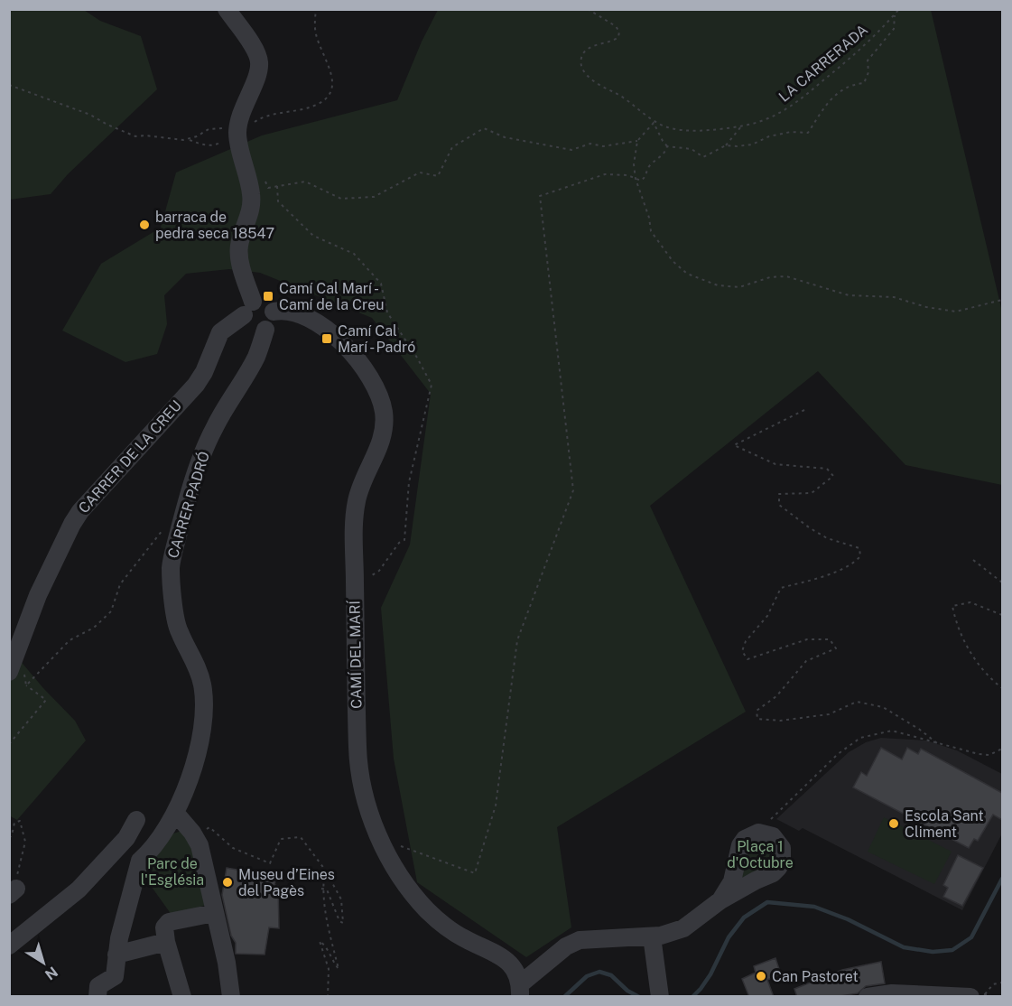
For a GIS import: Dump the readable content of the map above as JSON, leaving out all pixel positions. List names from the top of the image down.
{
  "streets": {
    "street": ["CARRER DE LA CREU", "CARRER PADRÓ", "CAMÍ DEL MARÍ"],
    "path": ["LA CARRERADA"]
  },
  "crossings": [
    ["CARRER DE LA CREU", "CARRER PADRÓ"],
    ["CARRER DE LA CREU", "CAMÍ DEL MARÍ"],
    ["CARRER PADRÓ", "CAMÍ DEL MARÍ"]
  ],
  "parks": ["Plaça 1 d'Octubre", "Parc de l'Església"],
  "places": {
    "other": [
      "barraca de pedra seca 18547",
      "Escola Sant Climent",
      "Museu d’Eines del Pagès",
      "Can Pastoret"
    ],
    "transit": ["Camí Cal Marí - Camí de la Creu", "Camí Cal Marí - Padró"]
  },
  "north": "bottom right"
}
